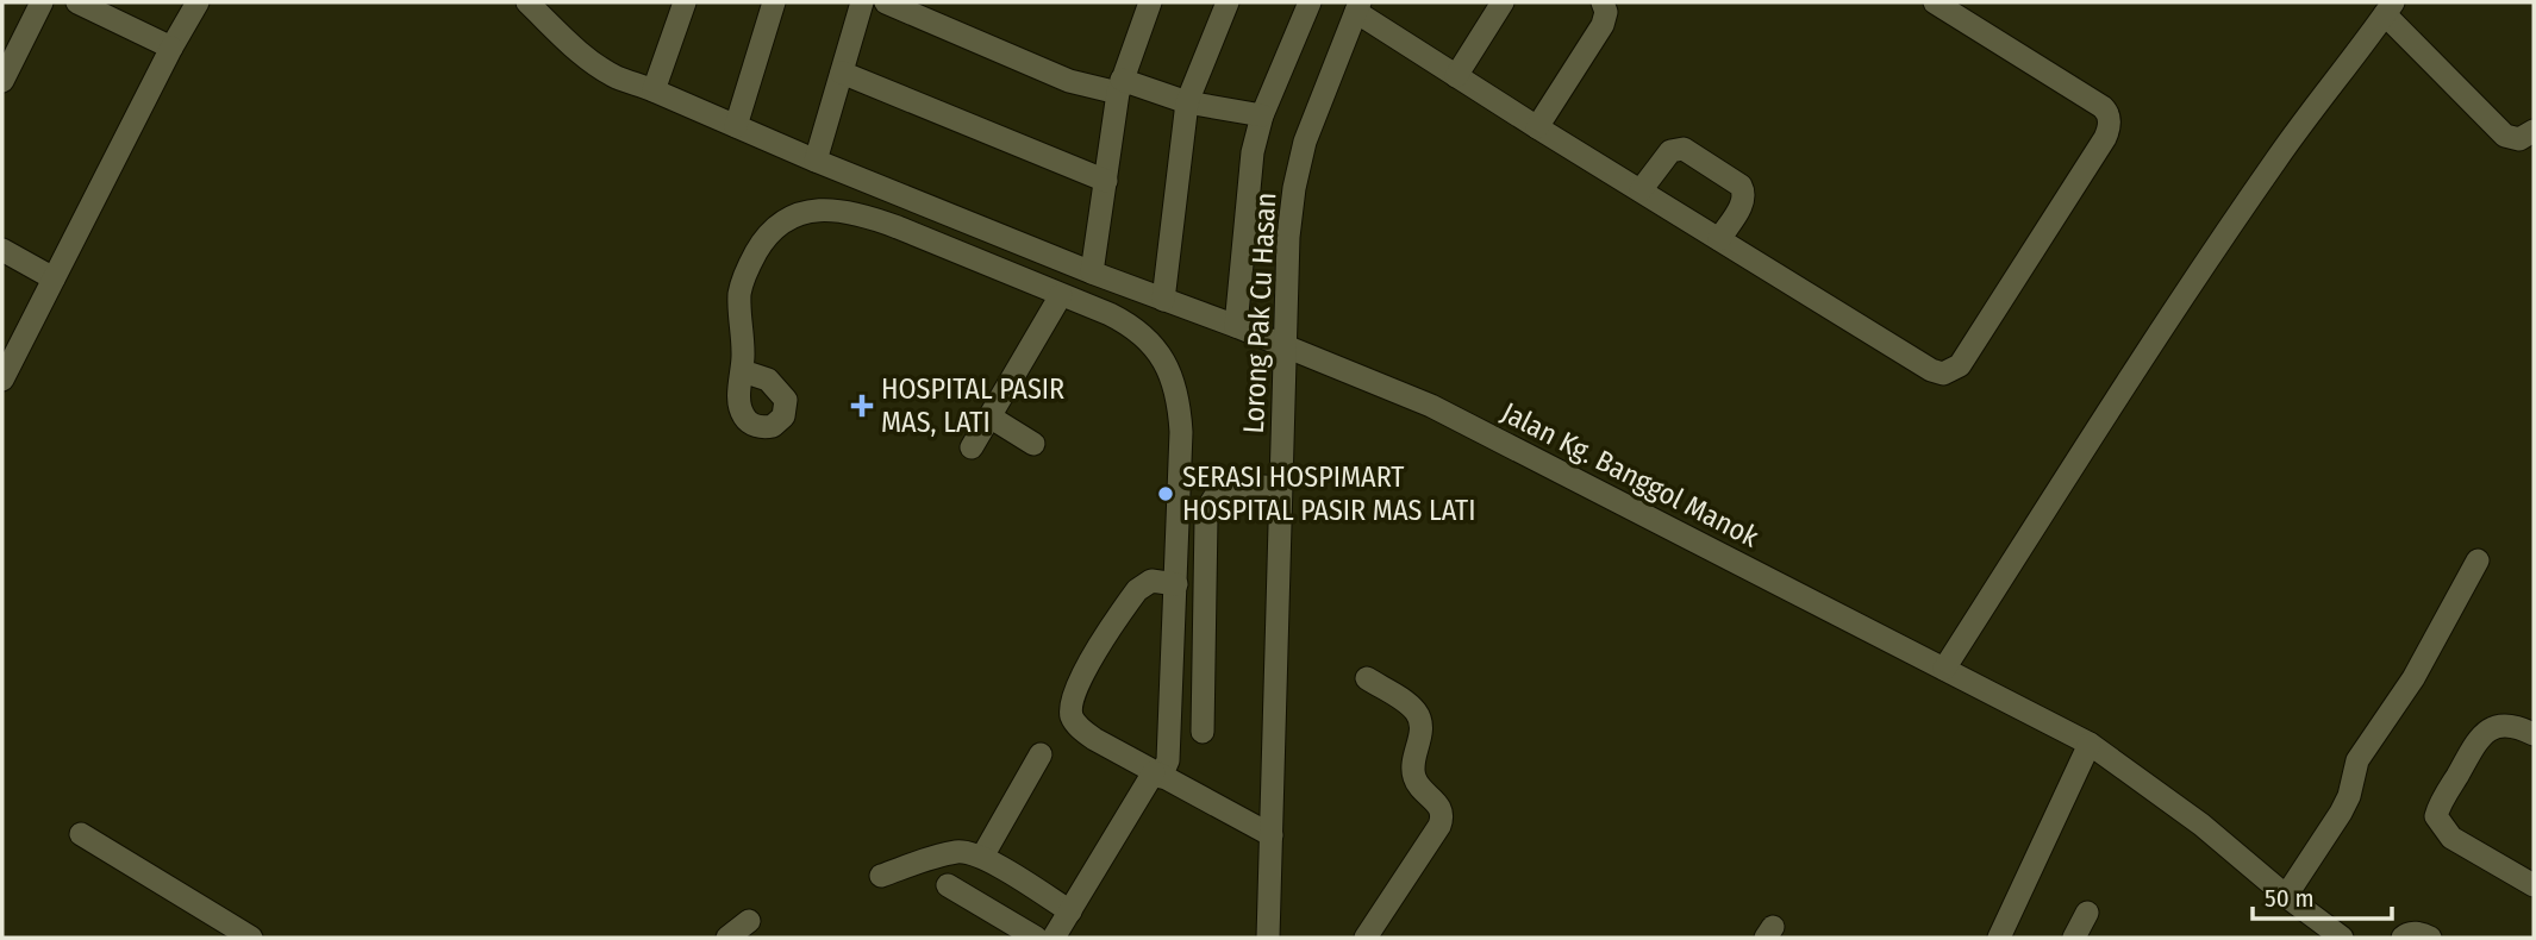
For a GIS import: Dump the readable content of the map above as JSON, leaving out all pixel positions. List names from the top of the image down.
{
  "streets": {
    "street": ["Lorong Pak Cu Hasan", "Jalan Kg. Banggol Manok"]
  },
  "crossings": [
    ["Lorong Pak Cu Hasan", "Jalan Kg. Banggol Manok"]
  ],
  "places": {
    "health": ["HOSPITAL PASIR MAS, LATI"],
    "other": ["SERASI HOSPIMART HOSPITAL PASIR MAS LATI"]
  },
  "scale_bar": "50 m"
}
